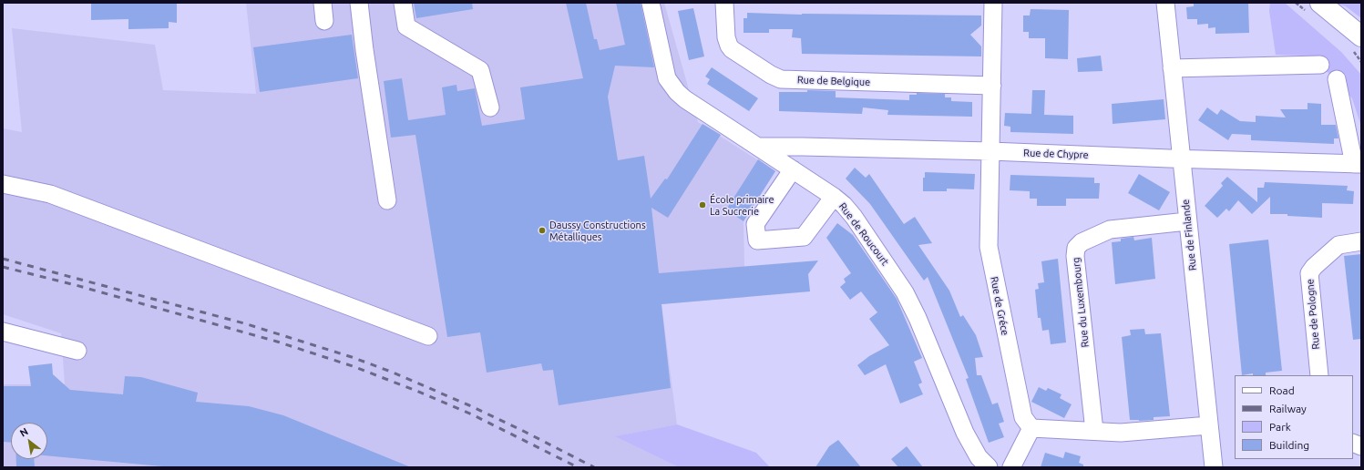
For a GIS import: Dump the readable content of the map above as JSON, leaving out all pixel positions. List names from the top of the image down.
{
  "streets": {
    "street": [
      "Rue de Belgique",
      "Rue de Chypre",
      "Rue de Roucourt",
      "Rue de Finlande",
      "Rue du Luxembourg",
      "Rue de Gréce",
      "Rue de Pologne"
    ]
  },
  "crossings": [
    ["Rue de Belgique", "Rue de Gréce"],
    ["Rue de Chypre", "Rue de Roucourt"],
    ["Rue de Chypre", "Rue de Finlande"],
    ["Rue de Chypre", "Rue de Gréce"],
    ["Rue de Finlande", "Rue du Luxembourg"]
  ],
  "places": ["École primaire La Sucrerie", "Daussy Constructions Métalliques"],
  "legend": [
    "Road",
    "Railway",
    "Park",
    "Building"
  ],
  "north": "top left"
}
